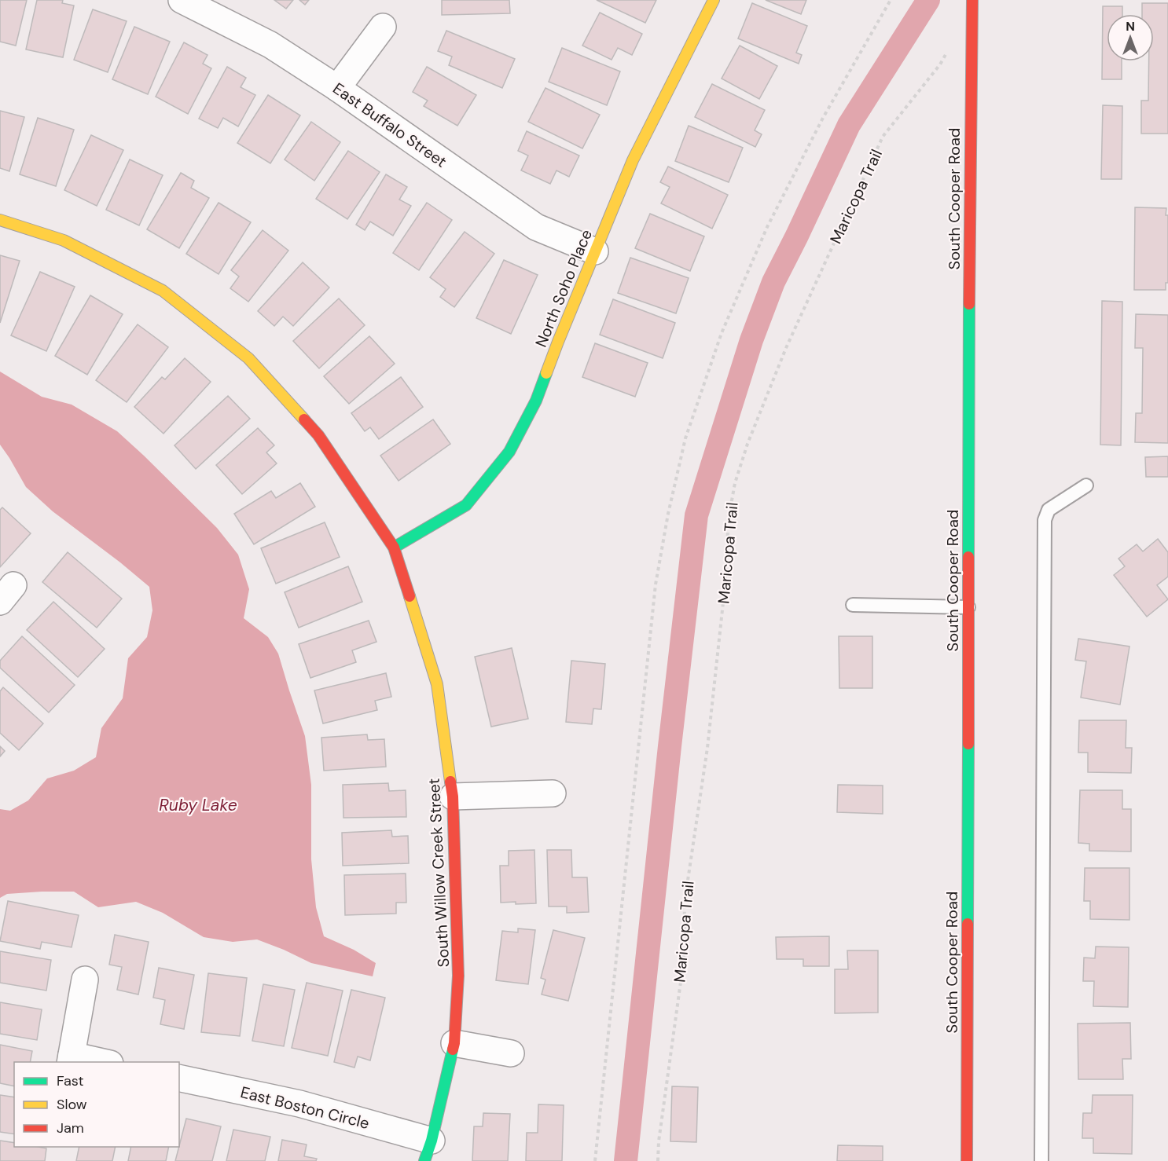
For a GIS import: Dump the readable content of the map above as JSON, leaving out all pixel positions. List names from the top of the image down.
{
  "streets": {
    "street": [
      "East Buffalo Street",
      "South Cooper Road",
      "North Soho Place",
      "South Willow Creek Street",
      "East Boston Circle"
    ],
    "path": ["Maricopa Trail"]
  },
  "crossings": [
    ["East Buffalo Street", "North Soho Place"],
    ["North Soho Place", "South Willow Creek Street"],
    ["South Willow Creek Street", "East Boston Circle"]
  ],
  "water": ["Ruby Lake"],
  "legend": ["Fast", "Slow", "Jam"],
  "north": "top"
}
